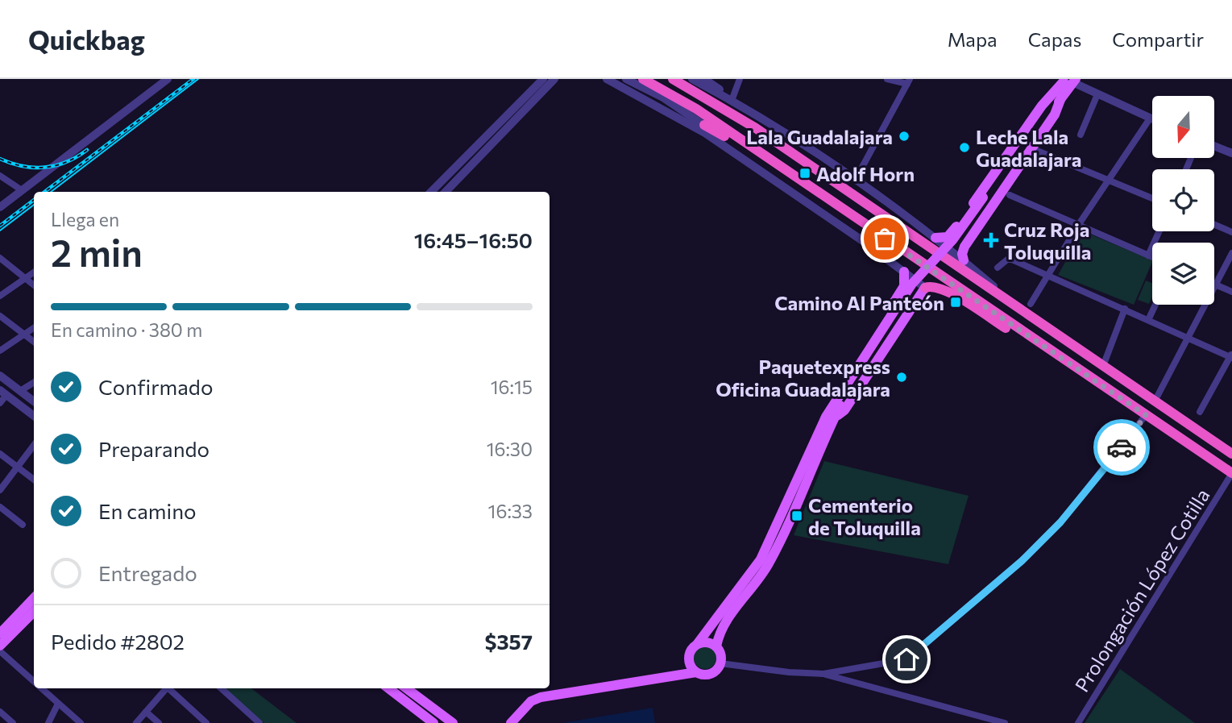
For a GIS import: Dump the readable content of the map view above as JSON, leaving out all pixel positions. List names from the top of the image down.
{
  "streets": {
    "street": ["Prolongación López Cotilla"]
  },
  "places": {
    "other": ["Lala Guadalajara", "Leche Lala Guadalajara", "Paquetexpress Oficina Guadalajara"],
    "transit": ["Adolf Horn", "Camino Al Panteón", "Cementerio de Toluquilla"],
    "health": ["Cruz Roja Toluquilla"]
  },
  "north": "bottom",
  "page": {
    "header": "Quickbag",
    "nav": ["Mapa", "Capas", "Compartir"],
    "heading": ["2 min", "Llega en", "16:45–16:50"],
    "panel": ["Pedido #2802", "$357"],
    "bar": "En camino · 380 m",
    "list": [
      ["Confirmado", "16:15"],
      ["Preparando", "16:30"],
      ["En camino", "16:33"],
      "Entregado"
    ]
  }
}
